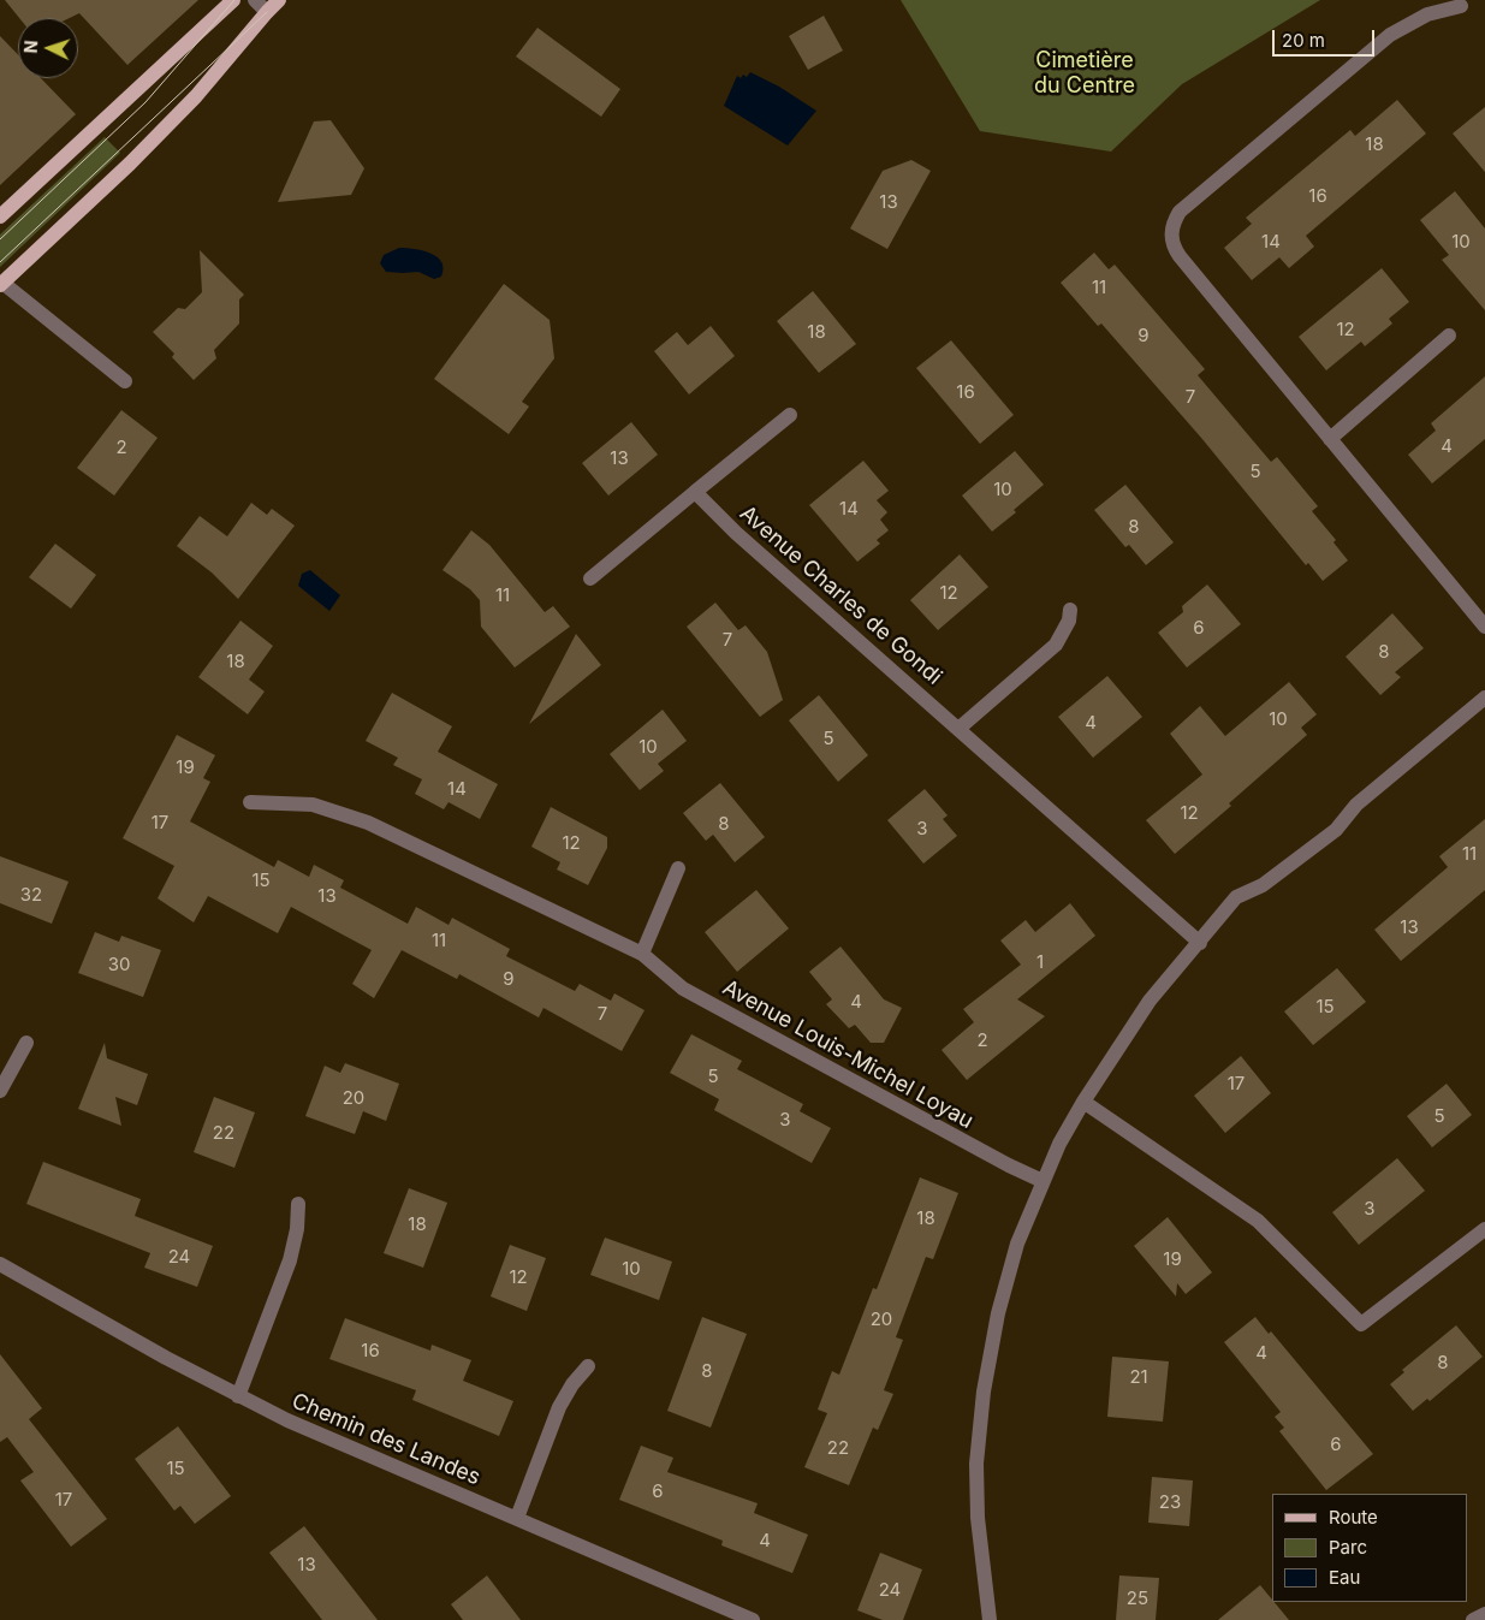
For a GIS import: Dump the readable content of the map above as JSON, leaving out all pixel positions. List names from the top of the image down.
{
  "streets": {
    "street": ["Avenue Charles de Gondi", "Avenue Louis-Michel Loyau", "Chemin des Landes"]
  },
  "parks": ["Cimetière du Centre"],
  "house_numbers": [
    "18",
    "16",
    "13",
    "14",
    "10",
    "11",
    "12",
    "18",
    "9",
    "16",
    "7",
    "4",
    "2",
    "13",
    "5",
    "10",
    "14",
    "8",
    "12",
    "11",
    "6",
    "7",
    "8",
    "18",
    "10",
    "4",
    "5",
    "10",
    "19",
    "14",
    "12",
    "17",
    "8",
    "3",
    "12",
    "11",
    "15",
    "32",
    "13",
    "13",
    "11",
    "1",
    "30",
    "9",
    "4",
    "15",
    "7",
    "2",
    "5",
    "17",
    "20",
    "5",
    "3",
    "22",
    "3",
    "18",
    "18",
    "24",
    "19",
    "10",
    "12",
    "20",
    "16",
    "4",
    "8",
    "8",
    "21",
    "6",
    "22",
    "15",
    "6",
    "17",
    "23",
    "4",
    "13",
    "24",
    "25"
  ],
  "legend": ["Route", "Parc", "Eau"],
  "scale_bar": "20 m",
  "north": "left"
}
